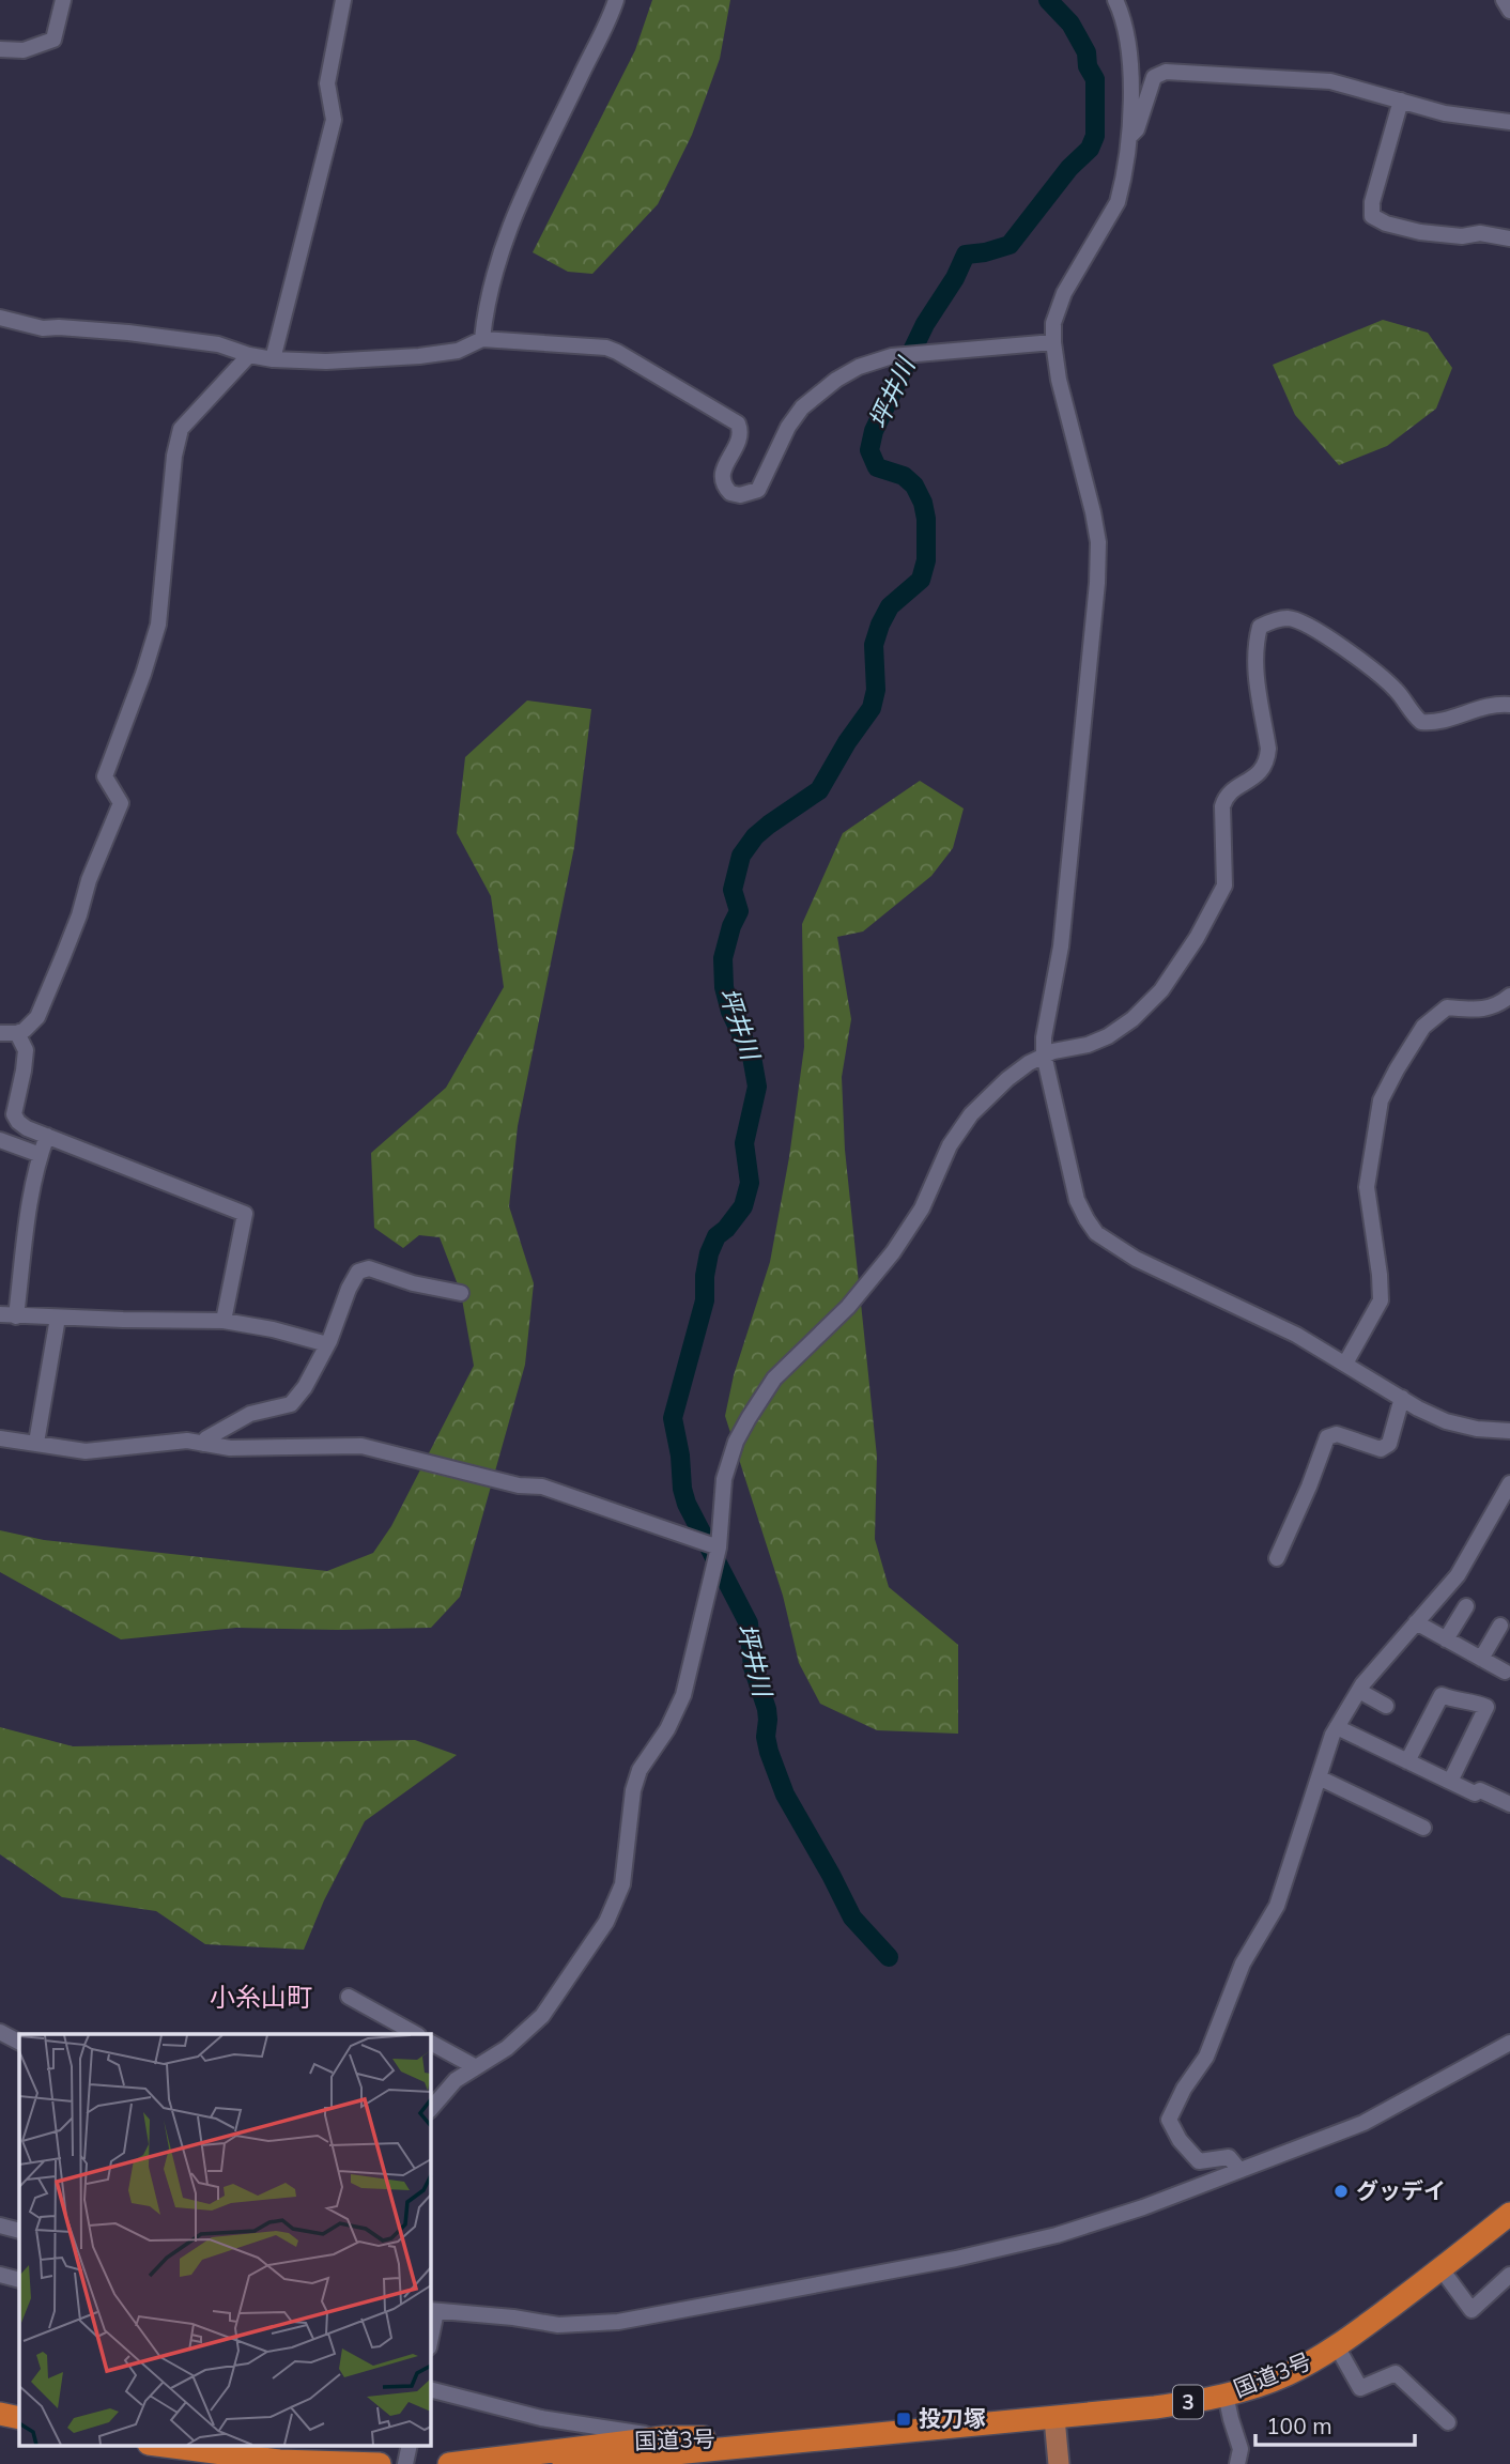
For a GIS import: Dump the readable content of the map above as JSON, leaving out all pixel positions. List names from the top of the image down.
{
  "streets": {
    "highway": ["国道3号", "3"]
  },
  "districts": ["小糸山町"],
  "water": ["坪井川"],
  "places": {
    "other": ["グッデイ"],
    "transit": ["投刀塚"]
  },
  "scale_bar": "100 m"
}
